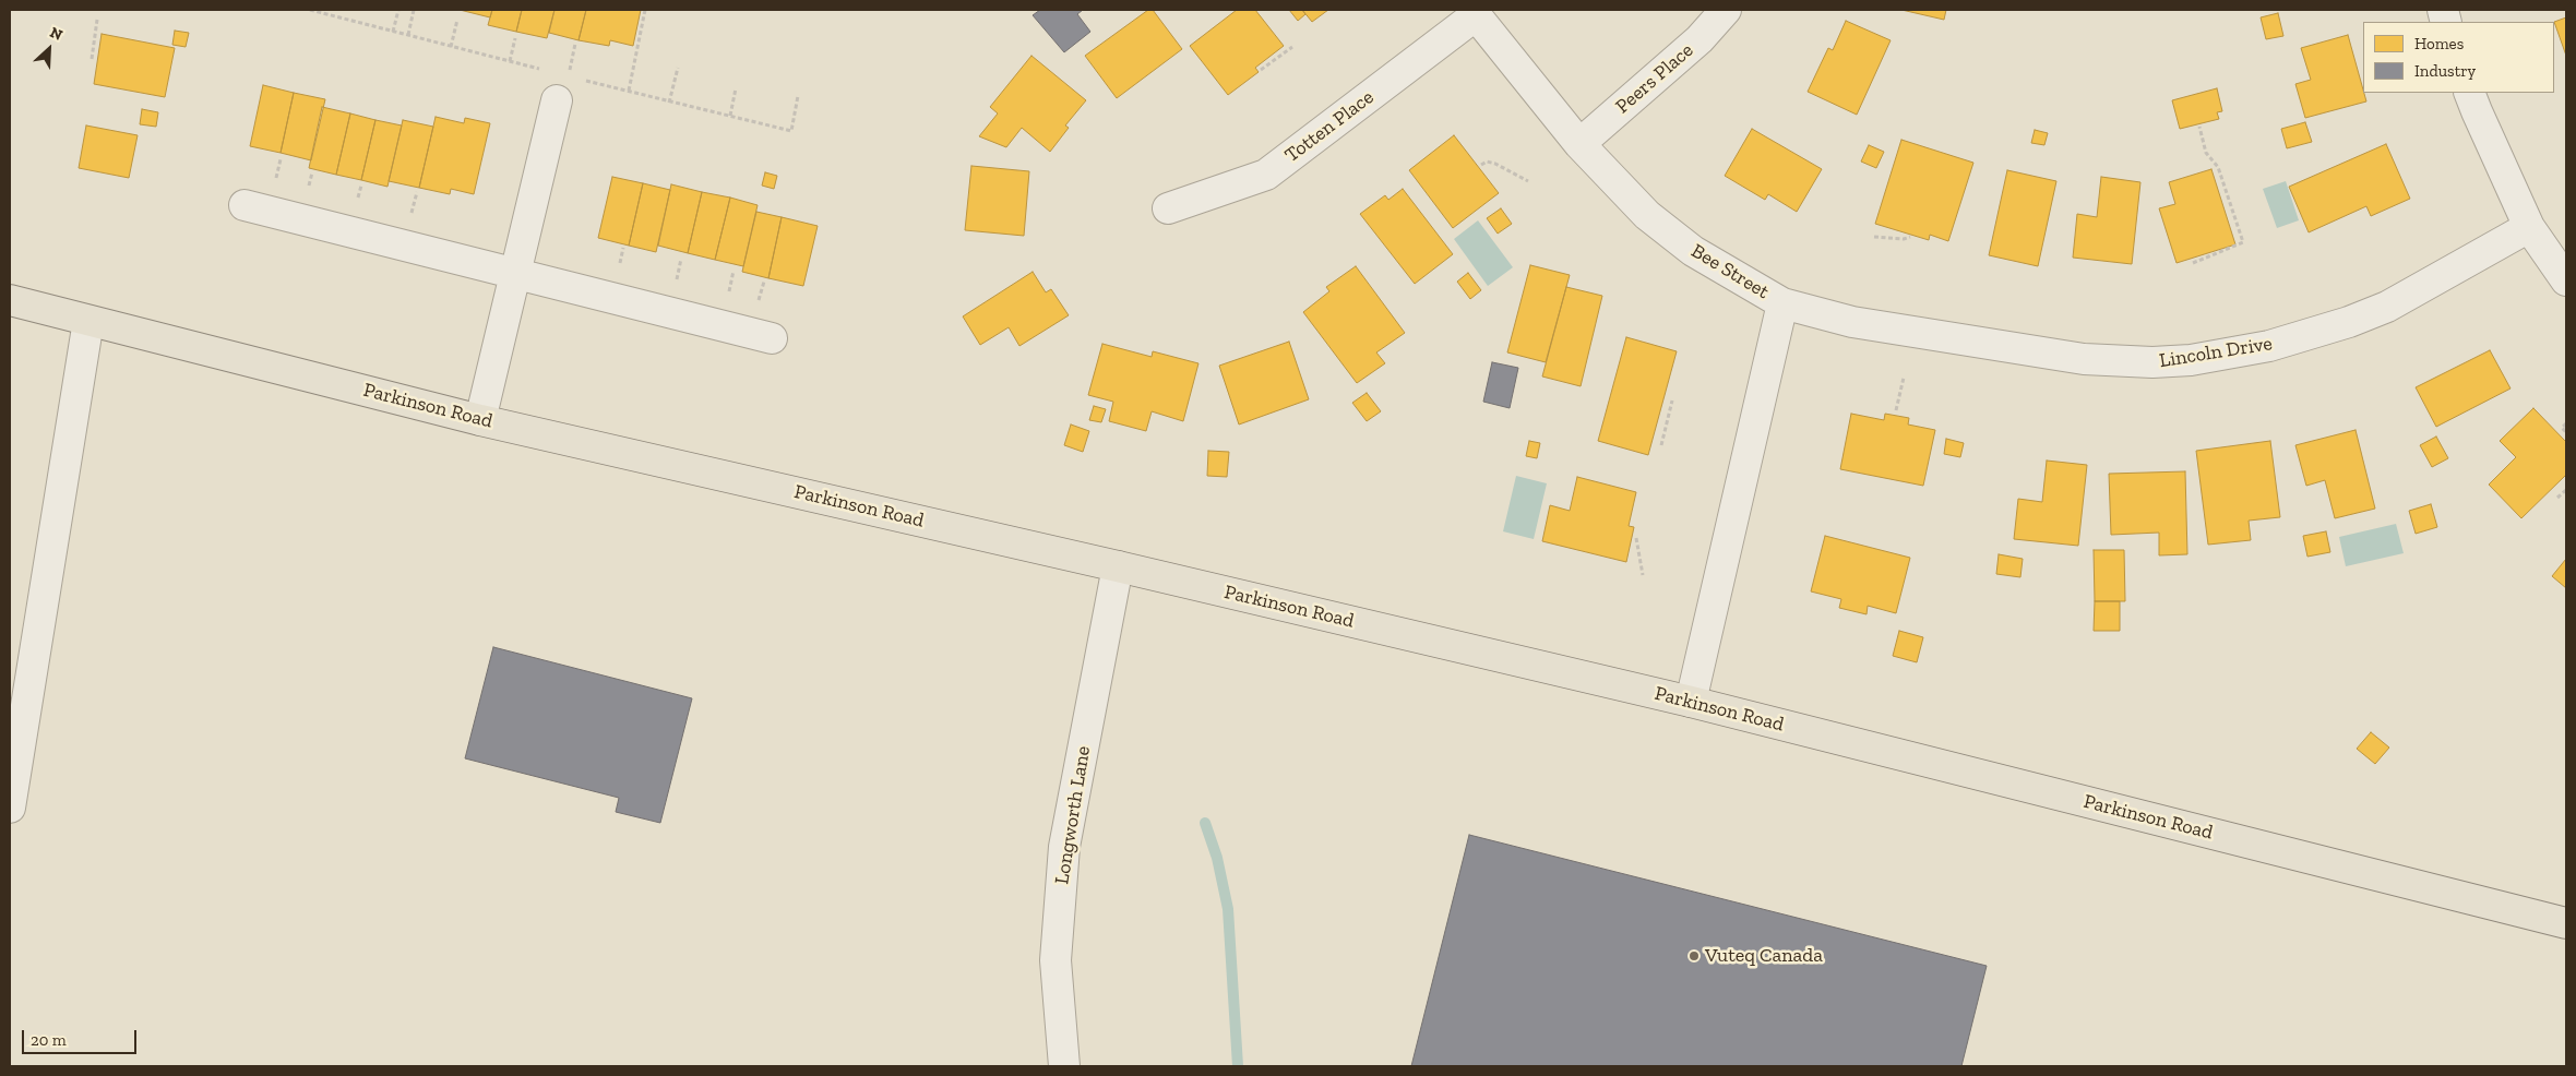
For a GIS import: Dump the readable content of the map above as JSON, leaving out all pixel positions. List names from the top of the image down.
{
  "streets": {
    "main road": ["Parkinson Road"],
    "street": [
      "Peers Place",
      "Totten Place",
      "Bee Street",
      "Lincoln Drive",
      "Longworth Lane"
    ]
  },
  "crossings": [
    ["Peers Place", "Bee Street"],
    ["Totten Place", "Bee Street"],
    ["Bee Street", "Lincoln Drive"],
    ["Bee Street", "Parkinson Road"],
    ["Parkinson Road", "Longworth Lane"]
  ],
  "places": ["Vuteq Canada"],
  "legend": ["Homes", "Industry"],
  "scale_bar": "20 m",
  "north": "top right"
}
